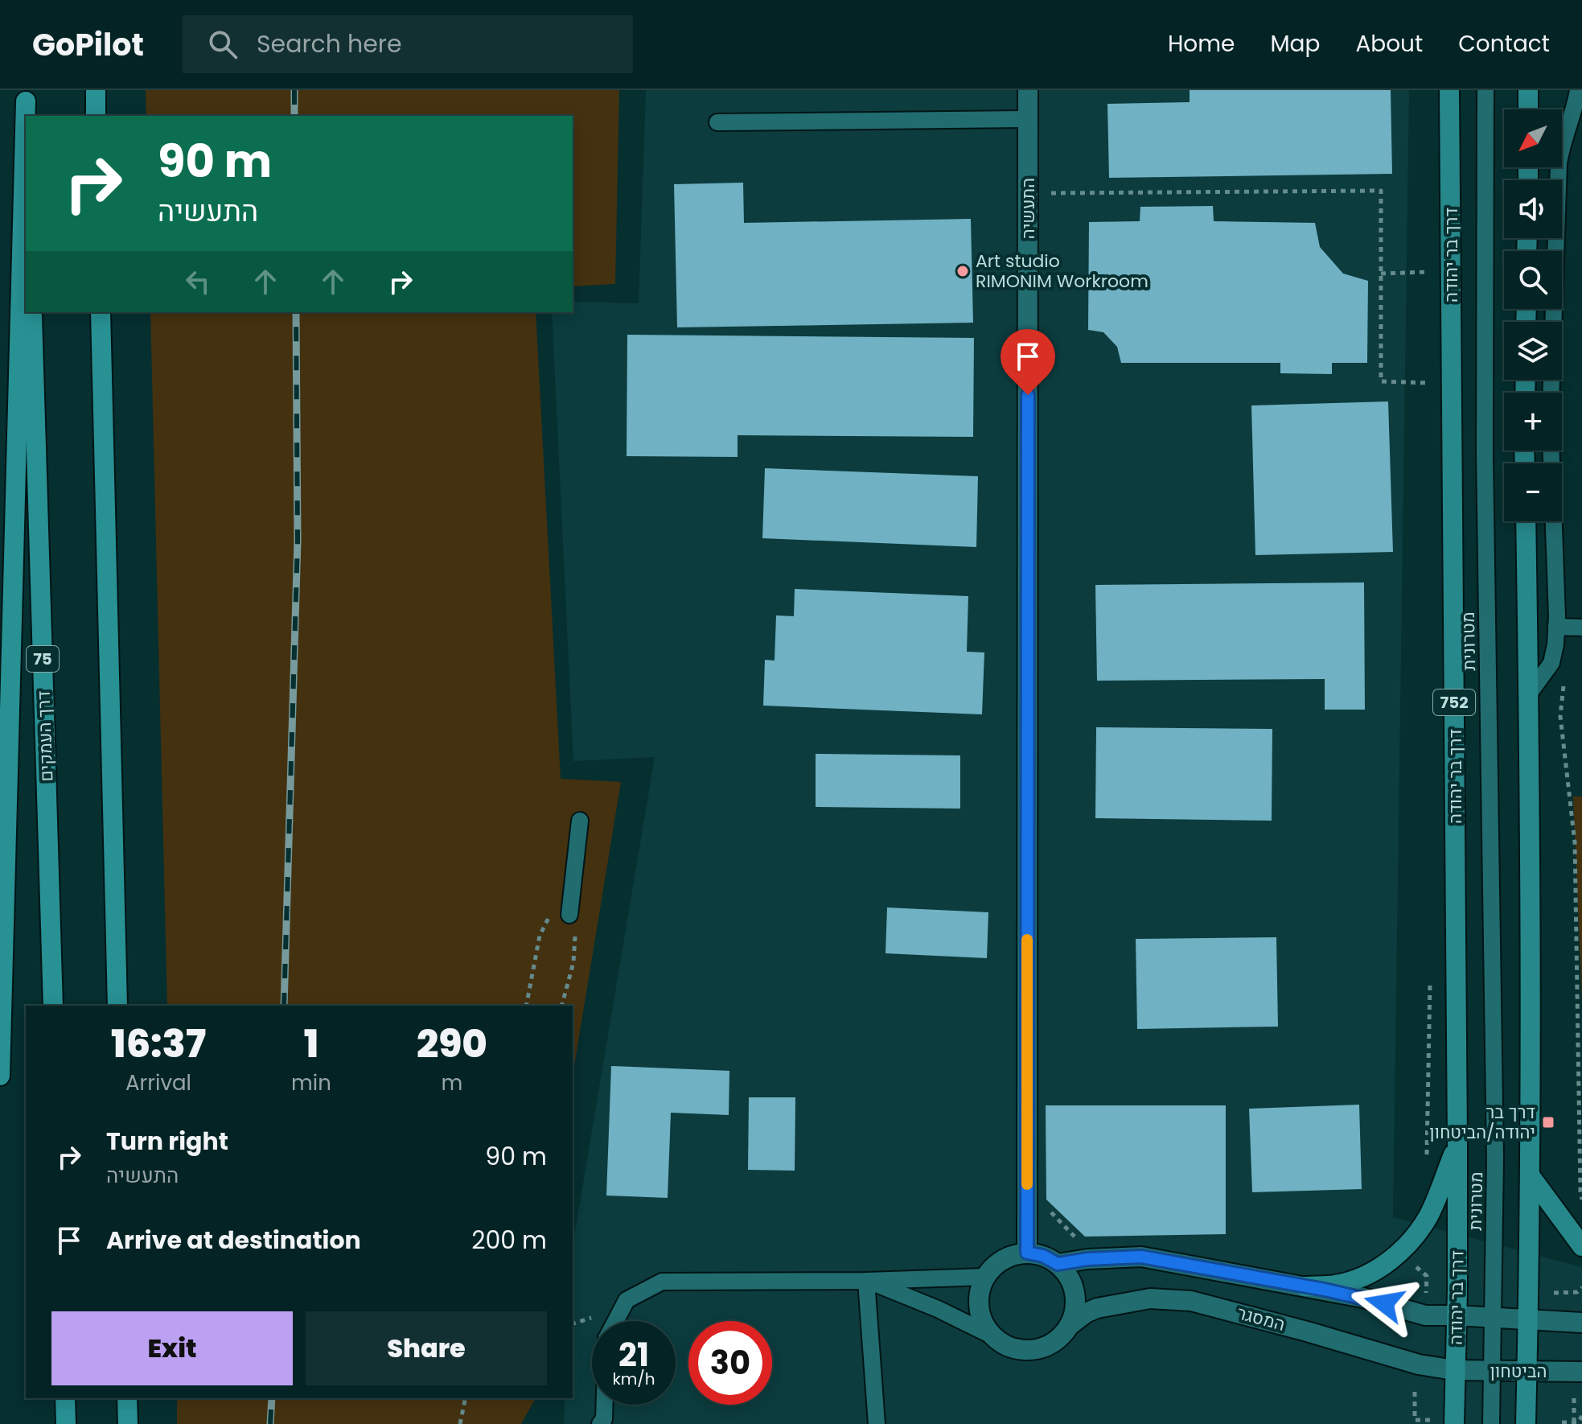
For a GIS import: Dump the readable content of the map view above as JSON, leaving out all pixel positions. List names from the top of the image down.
{
  "streets": {
    "highway": ["75", "דרך העמקים"],
    "main road": ["דרך בר יהודה", "752"],
    "street": ["התעשיה", "המסגר", "הביטחון"],
    "lane": ["מטרונית"]
  },
  "crossings": [
    ["התעשיה", "המסגר"],
    ["דרך בר יהודה", "המסגר"],
    ["דרך בר יהודה", "הביטחון"],
    ["מטרונית", "הביטחון"],
    ["המסגר", "הביטחון"]
  ],
  "places": {
    "other": ["Art studio RIMONIM Workroom"],
    "transit": ["דרך בר יהודה/הביטחון"]
  },
  "north": "bottom left",
  "page": {
    "header": "GoPilot",
    "search": "Search here",
    "nav": [
      "Home",
      "Map",
      "About",
      "Contact"
    ],
    "map_buttons": ["+", "−"],
    "turn": ["90 m", "התעשיה"],
    "eta": [
      "16:37",
      "Arrival",
      "1",
      "min",
      "290",
      "m"
    ],
    "list": [
      {
        "name": "Turn right",
        "note": "התעשיה",
        "value": "90 m"
      },
      {
        "name": "Arrive at destination",
        "value": "200 m"
      }
    ],
    "buttons": ["Exit", "Share"],
    "speed": "21 km/h",
    "limit": "30"
  }
}
